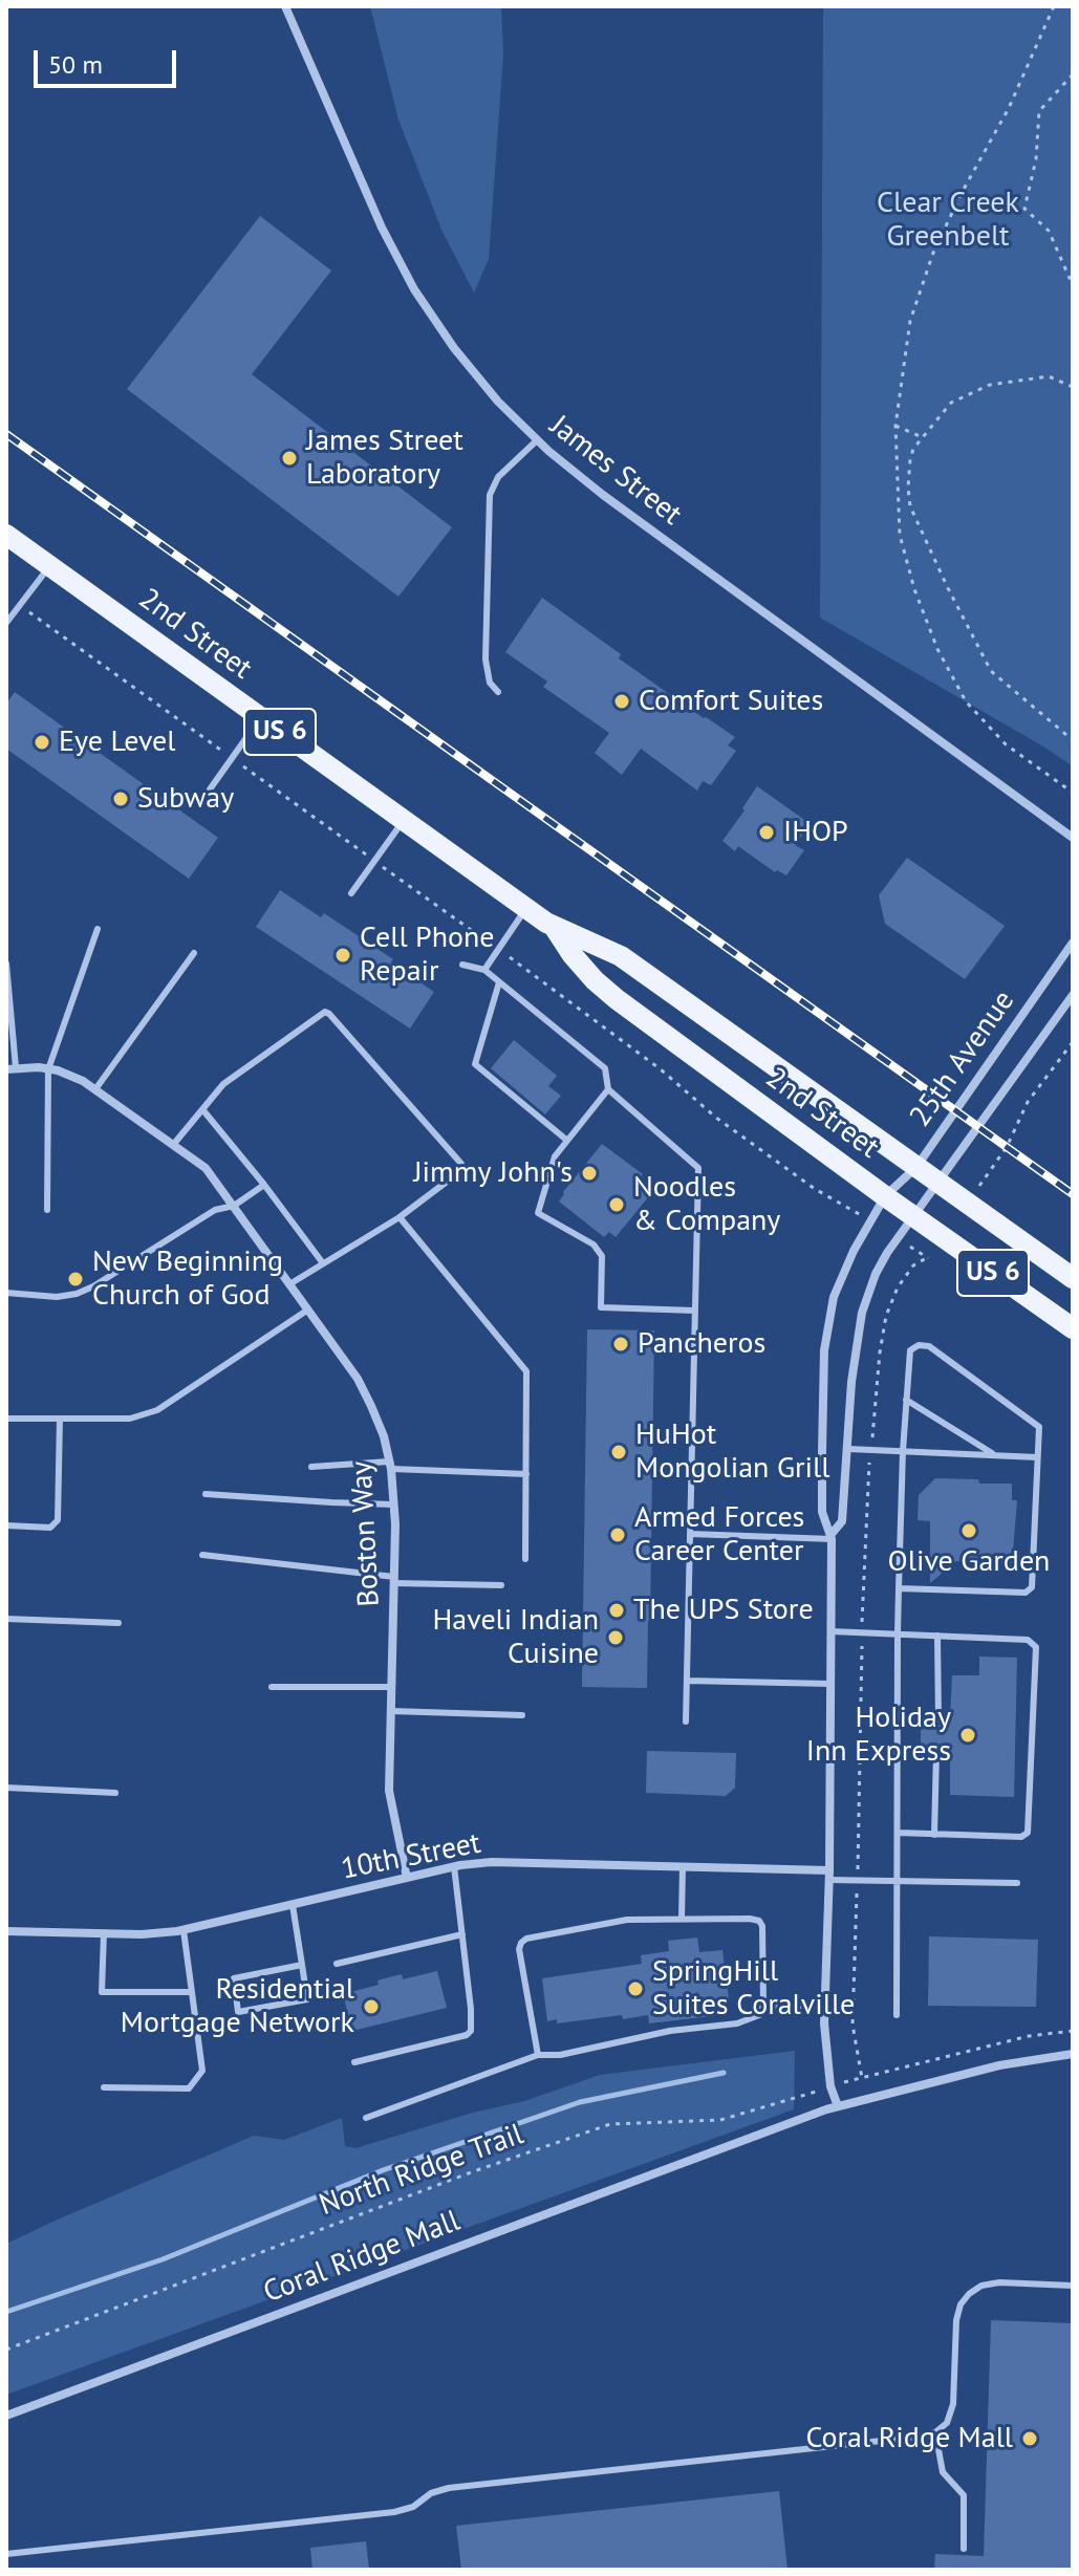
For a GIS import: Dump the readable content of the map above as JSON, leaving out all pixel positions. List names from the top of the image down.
{
  "streets": {
    "main road": ["2nd Street", "US 6"],
    "street": [
      "James Street",
      "25th Avenue",
      "Boston Way",
      "10th Street",
      "Coral Ridge Mall"
    ],
    "path": ["North Ridge Trail"]
  },
  "crossings": [
    ["2nd Street", "25th Avenue"],
    ["25th Avenue", "10th Street"],
    ["25th Avenue", "North Ridge Trail"],
    ["25th Avenue", "Coral Ridge Mall"],
    ["Boston Way", "10th Street"]
  ],
  "parks": ["Clear Creek Greenbelt"],
  "places": [
    "James Street Laboratory",
    "Comfort Suites",
    "Eye Level",
    "Subway",
    "IHOP",
    "Cell Phone Repair",
    "Jimmy John's",
    "Noodles & Company",
    "New Beginning Church of God",
    "Pancheros",
    "HuHot Mongolian Grill",
    "Olive Garden",
    "Armed Forces Career Center",
    "The UPS Store",
    "Haveli Indian Cuisine",
    "Holiday Inn Express",
    "SpringHill Suites Coralville",
    "Residential Mortgage Network",
    "Coral Ridge Mall"
  ],
  "scale_bar": "50 m"
}
